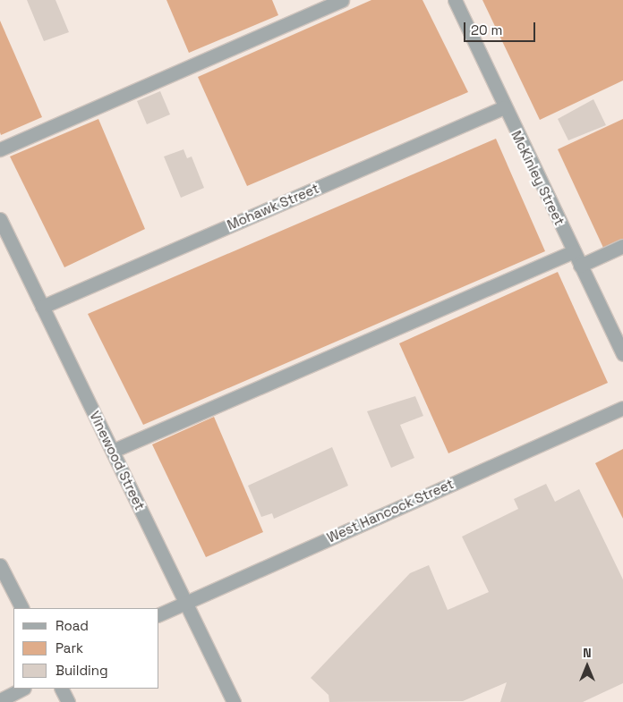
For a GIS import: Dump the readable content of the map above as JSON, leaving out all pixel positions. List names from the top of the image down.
{
  "streets": {
    "street": [
      "McKinley Street",
      "Mohawk Street",
      "Vinewood Street",
      "West Hancock Street"
    ]
  },
  "crossings": [
    ["McKinley Street", "Mohawk Street"],
    ["Mohawk Street", "Vinewood Street"],
    ["Vinewood Street", "West Hancock Street"]
  ],
  "legend": ["Road", "Park", "Building"],
  "scale_bar": "20 m",
  "north": "top"
}
